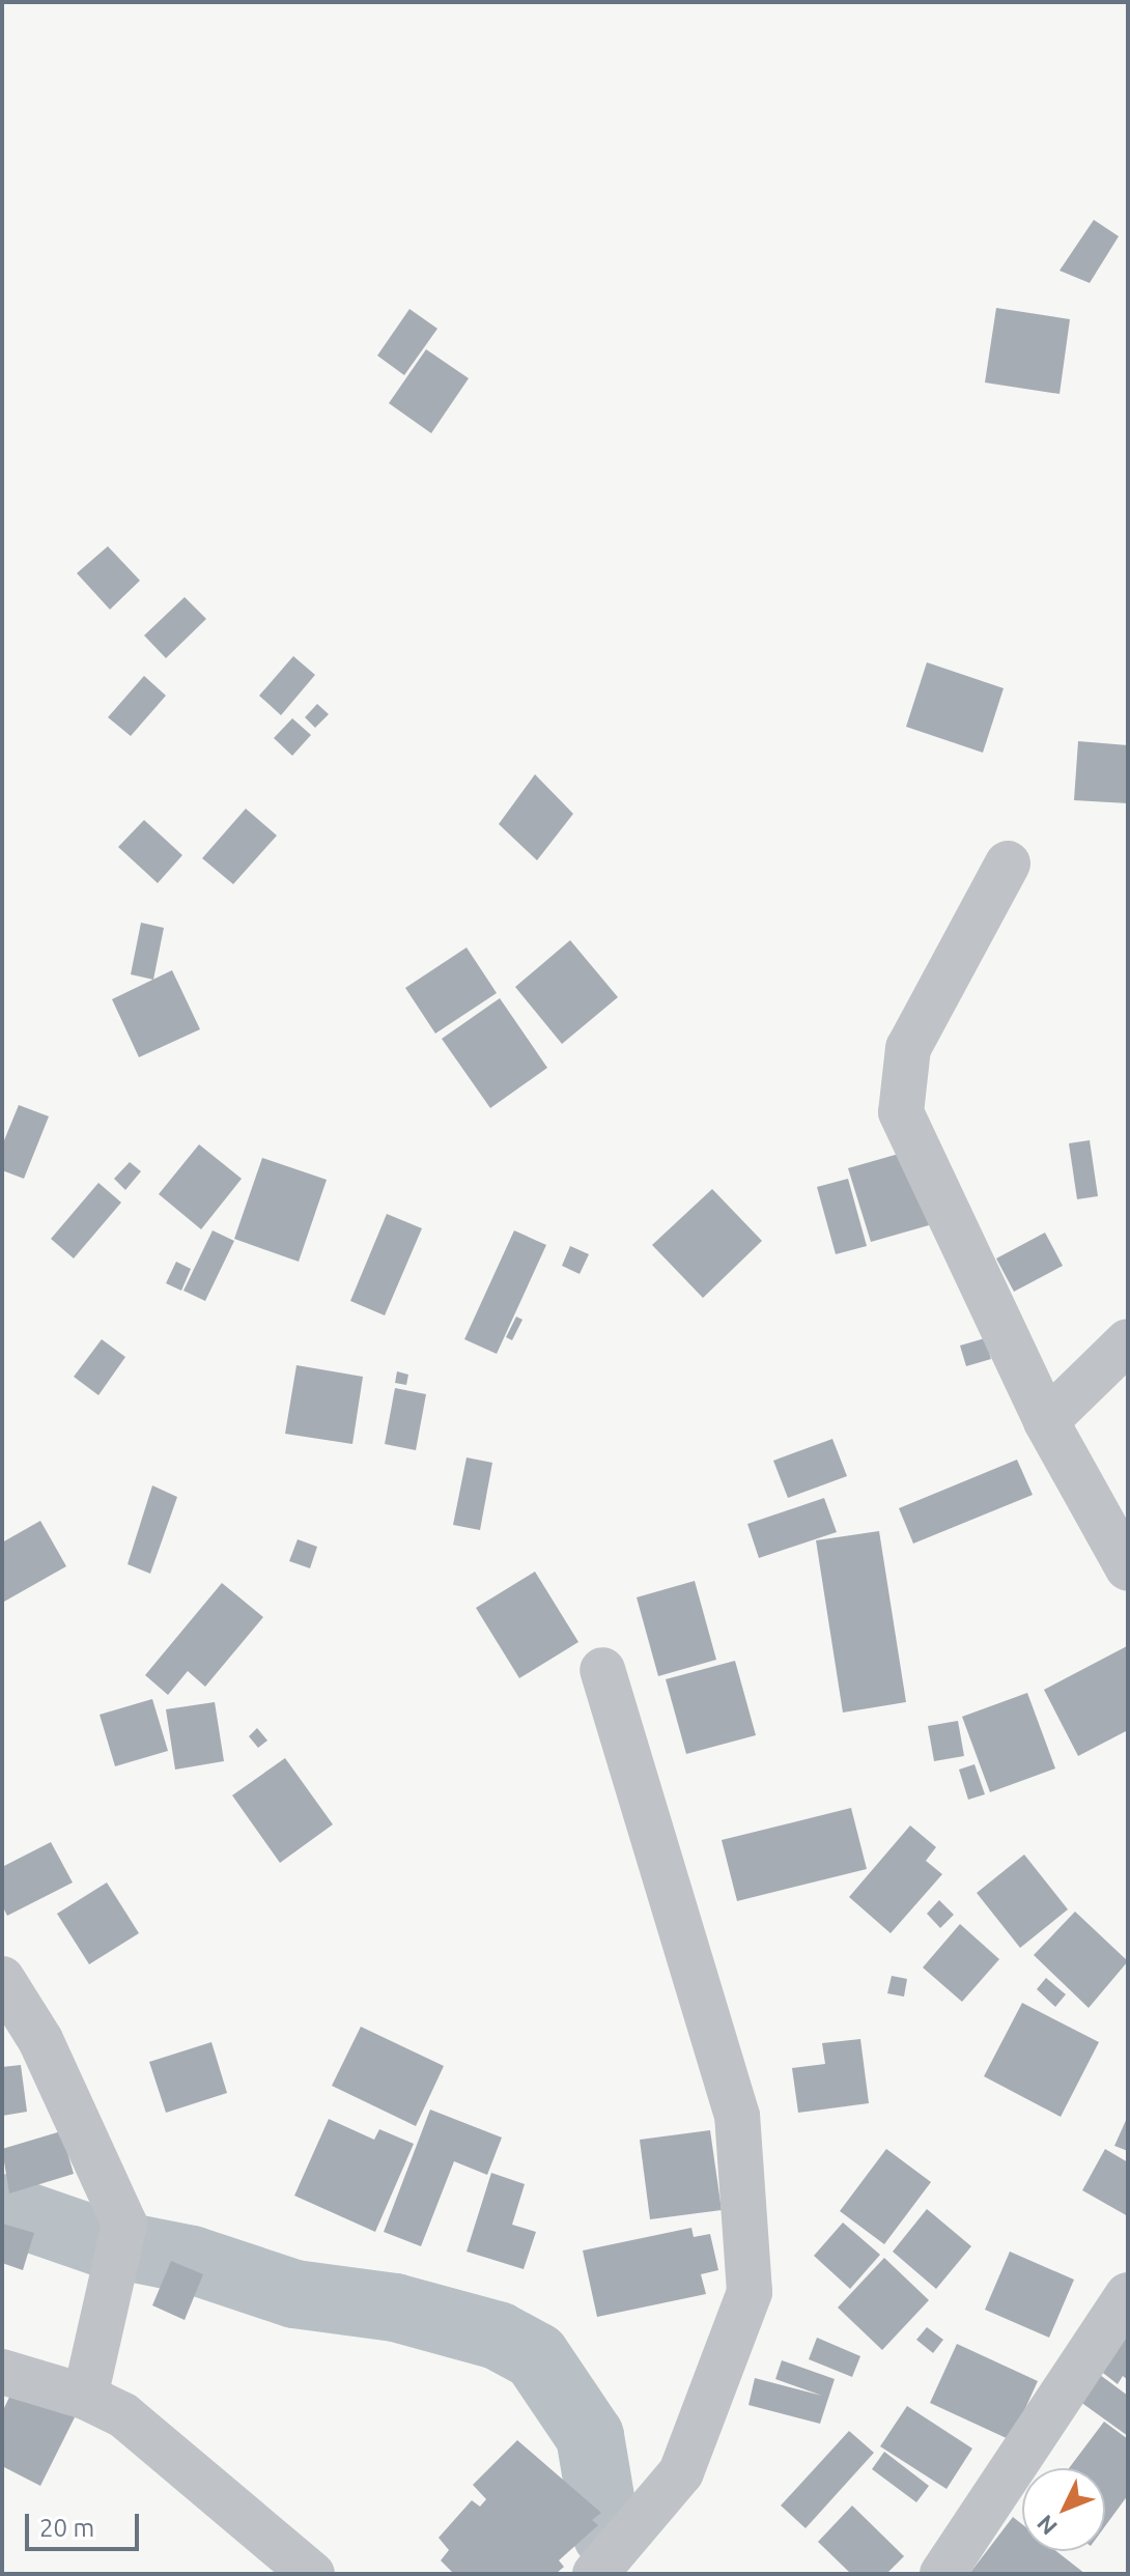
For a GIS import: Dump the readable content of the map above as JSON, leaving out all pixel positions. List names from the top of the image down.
{
  "scale_bar": "20 m",
  "north": "bottom left"
}
